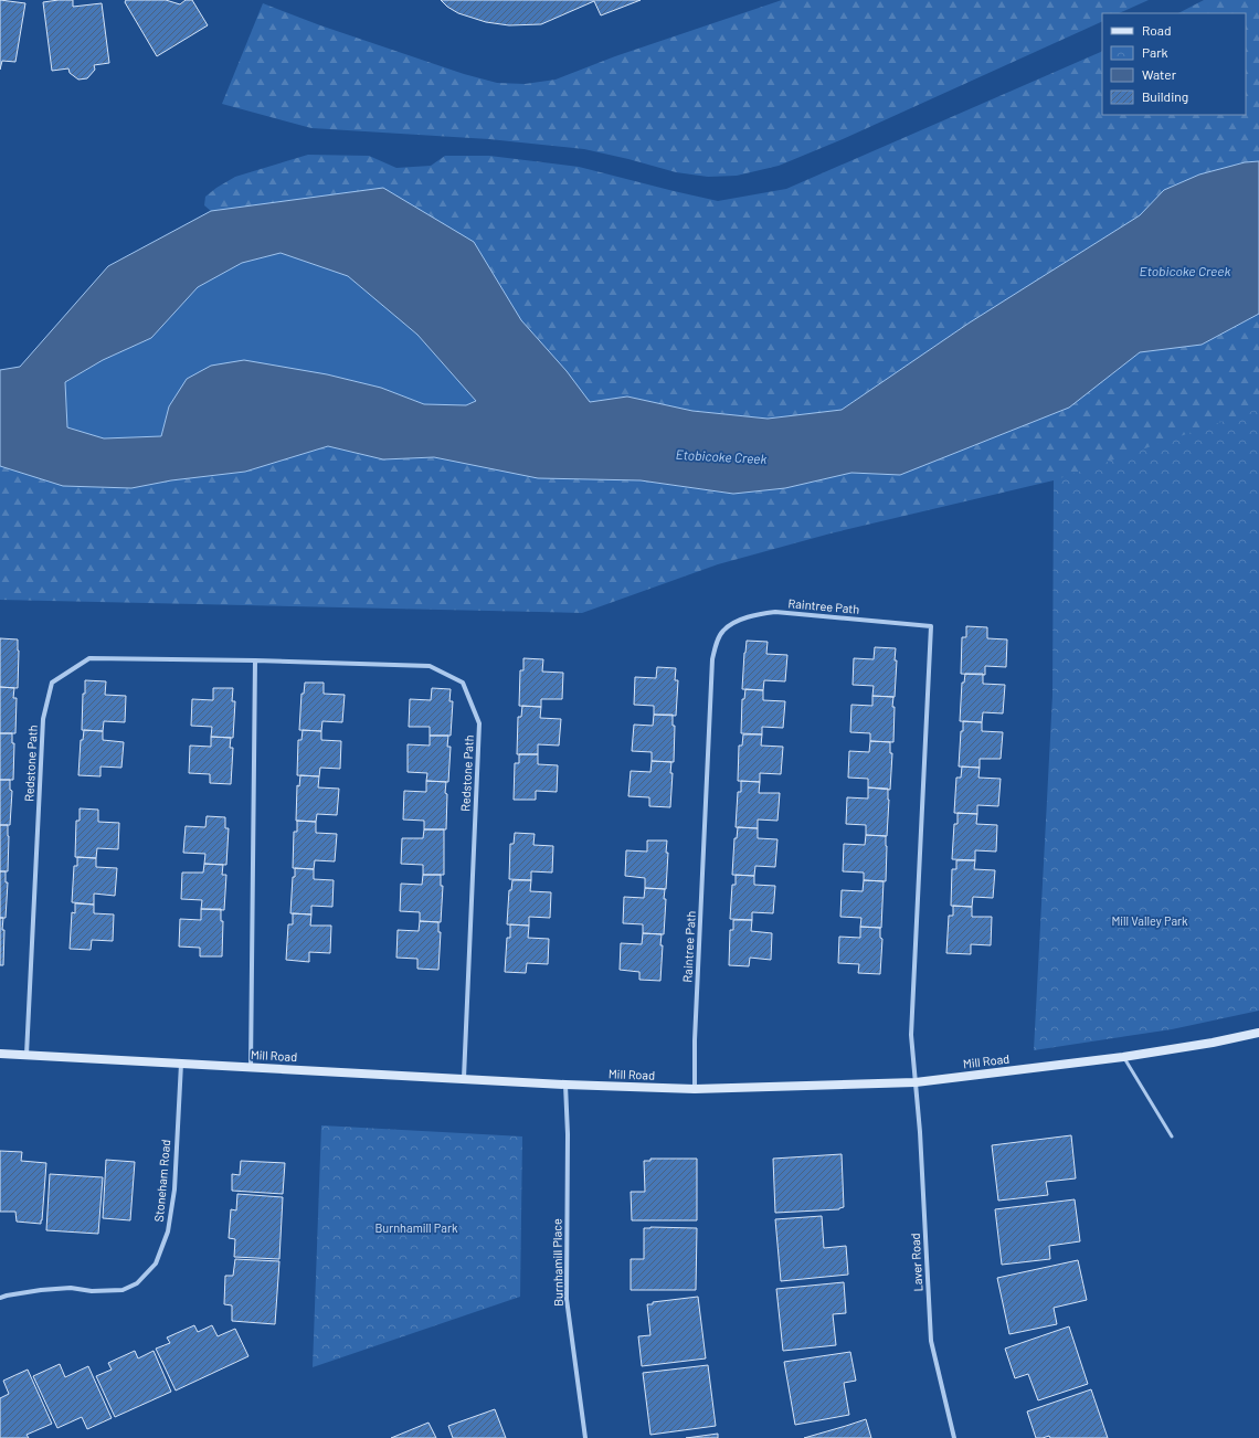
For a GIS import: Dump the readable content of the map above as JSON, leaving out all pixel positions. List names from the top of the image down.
{
  "streets": {
    "street": [
      "Raintree Path",
      "Redstone Path",
      "Mill Road",
      "Stoneham Road",
      "Burnhamill Place",
      "Laver Road"
    ]
  },
  "crossings": [
    ["Raintree Path", "Mill Road"],
    ["Raintree Path", "Laver Road"],
    ["Redstone Path", "Mill Road"],
    ["Mill Road", "Stoneham Road"],
    ["Mill Road", "Burnhamill Place"],
    ["Mill Road", "Laver Road"]
  ],
  "water": ["Etobicoke Creek"],
  "parks": ["Mill Valley Park", "Burnhamill Park"],
  "legend": [
    "Road",
    "Park",
    "Water",
    "Building"
  ]
}
